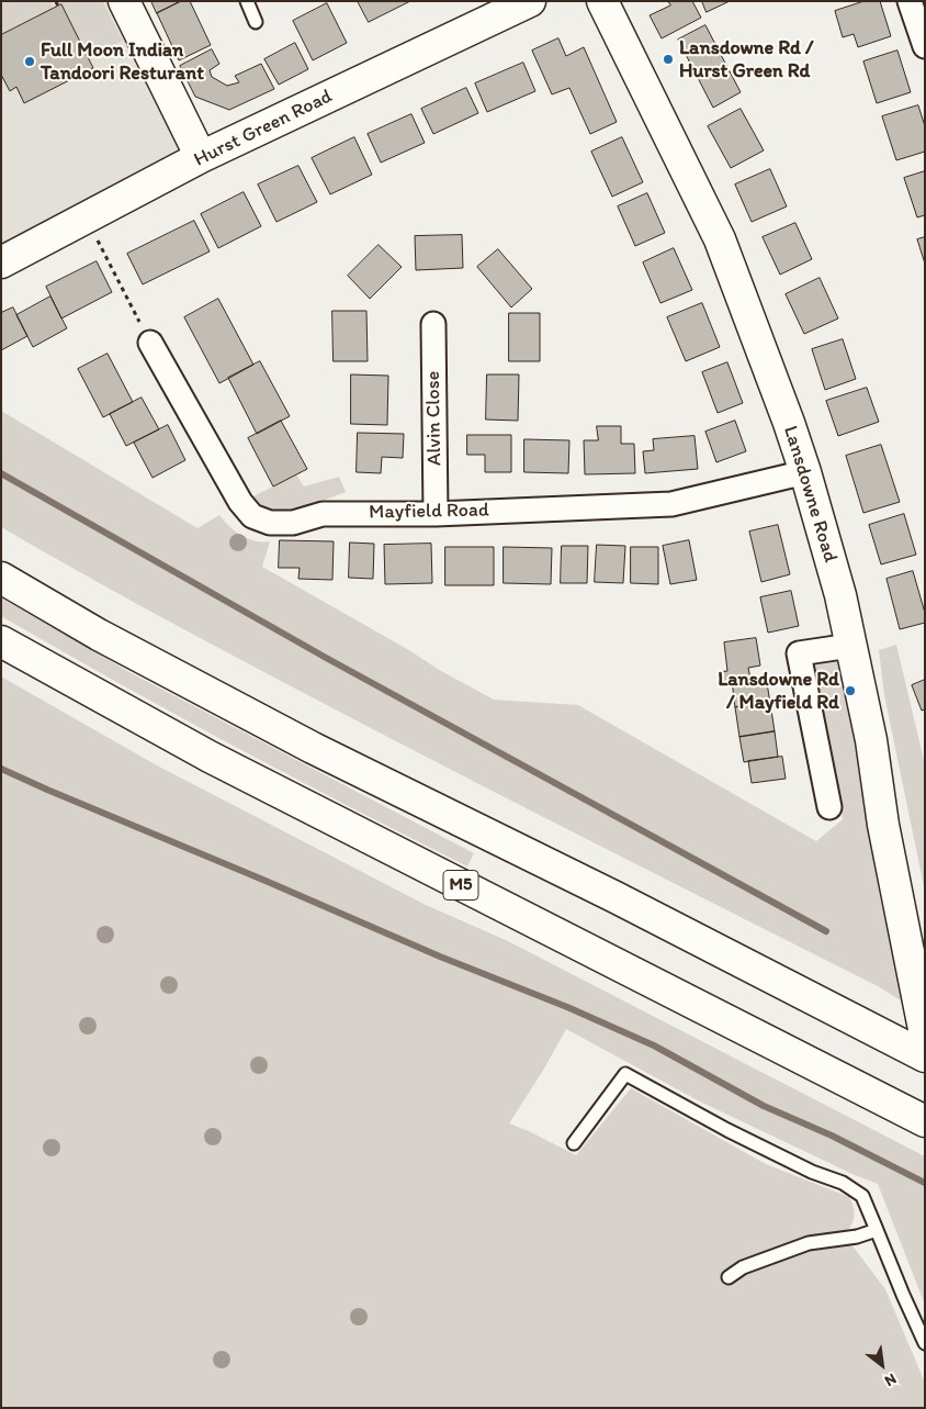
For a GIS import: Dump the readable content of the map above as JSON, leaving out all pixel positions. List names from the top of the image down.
{
  "streets": {
    "main road": ["Hurst Green Road", "Lansdowne Road", "M5"],
    "street": ["Alvin Close", "Mayfield Road"]
  },
  "crossings": [
    ["Alvin Close", "Mayfield Road"],
    ["Lansdowne Road", "Mayfield Road"]
  ],
  "places": ["Lansdowne Rd / Hurst Green Rd", "Full Moon Indian Tandoori Resturant", "Lansdowne Rd / Mayfield Rd"],
  "north": "bottom right"
}
